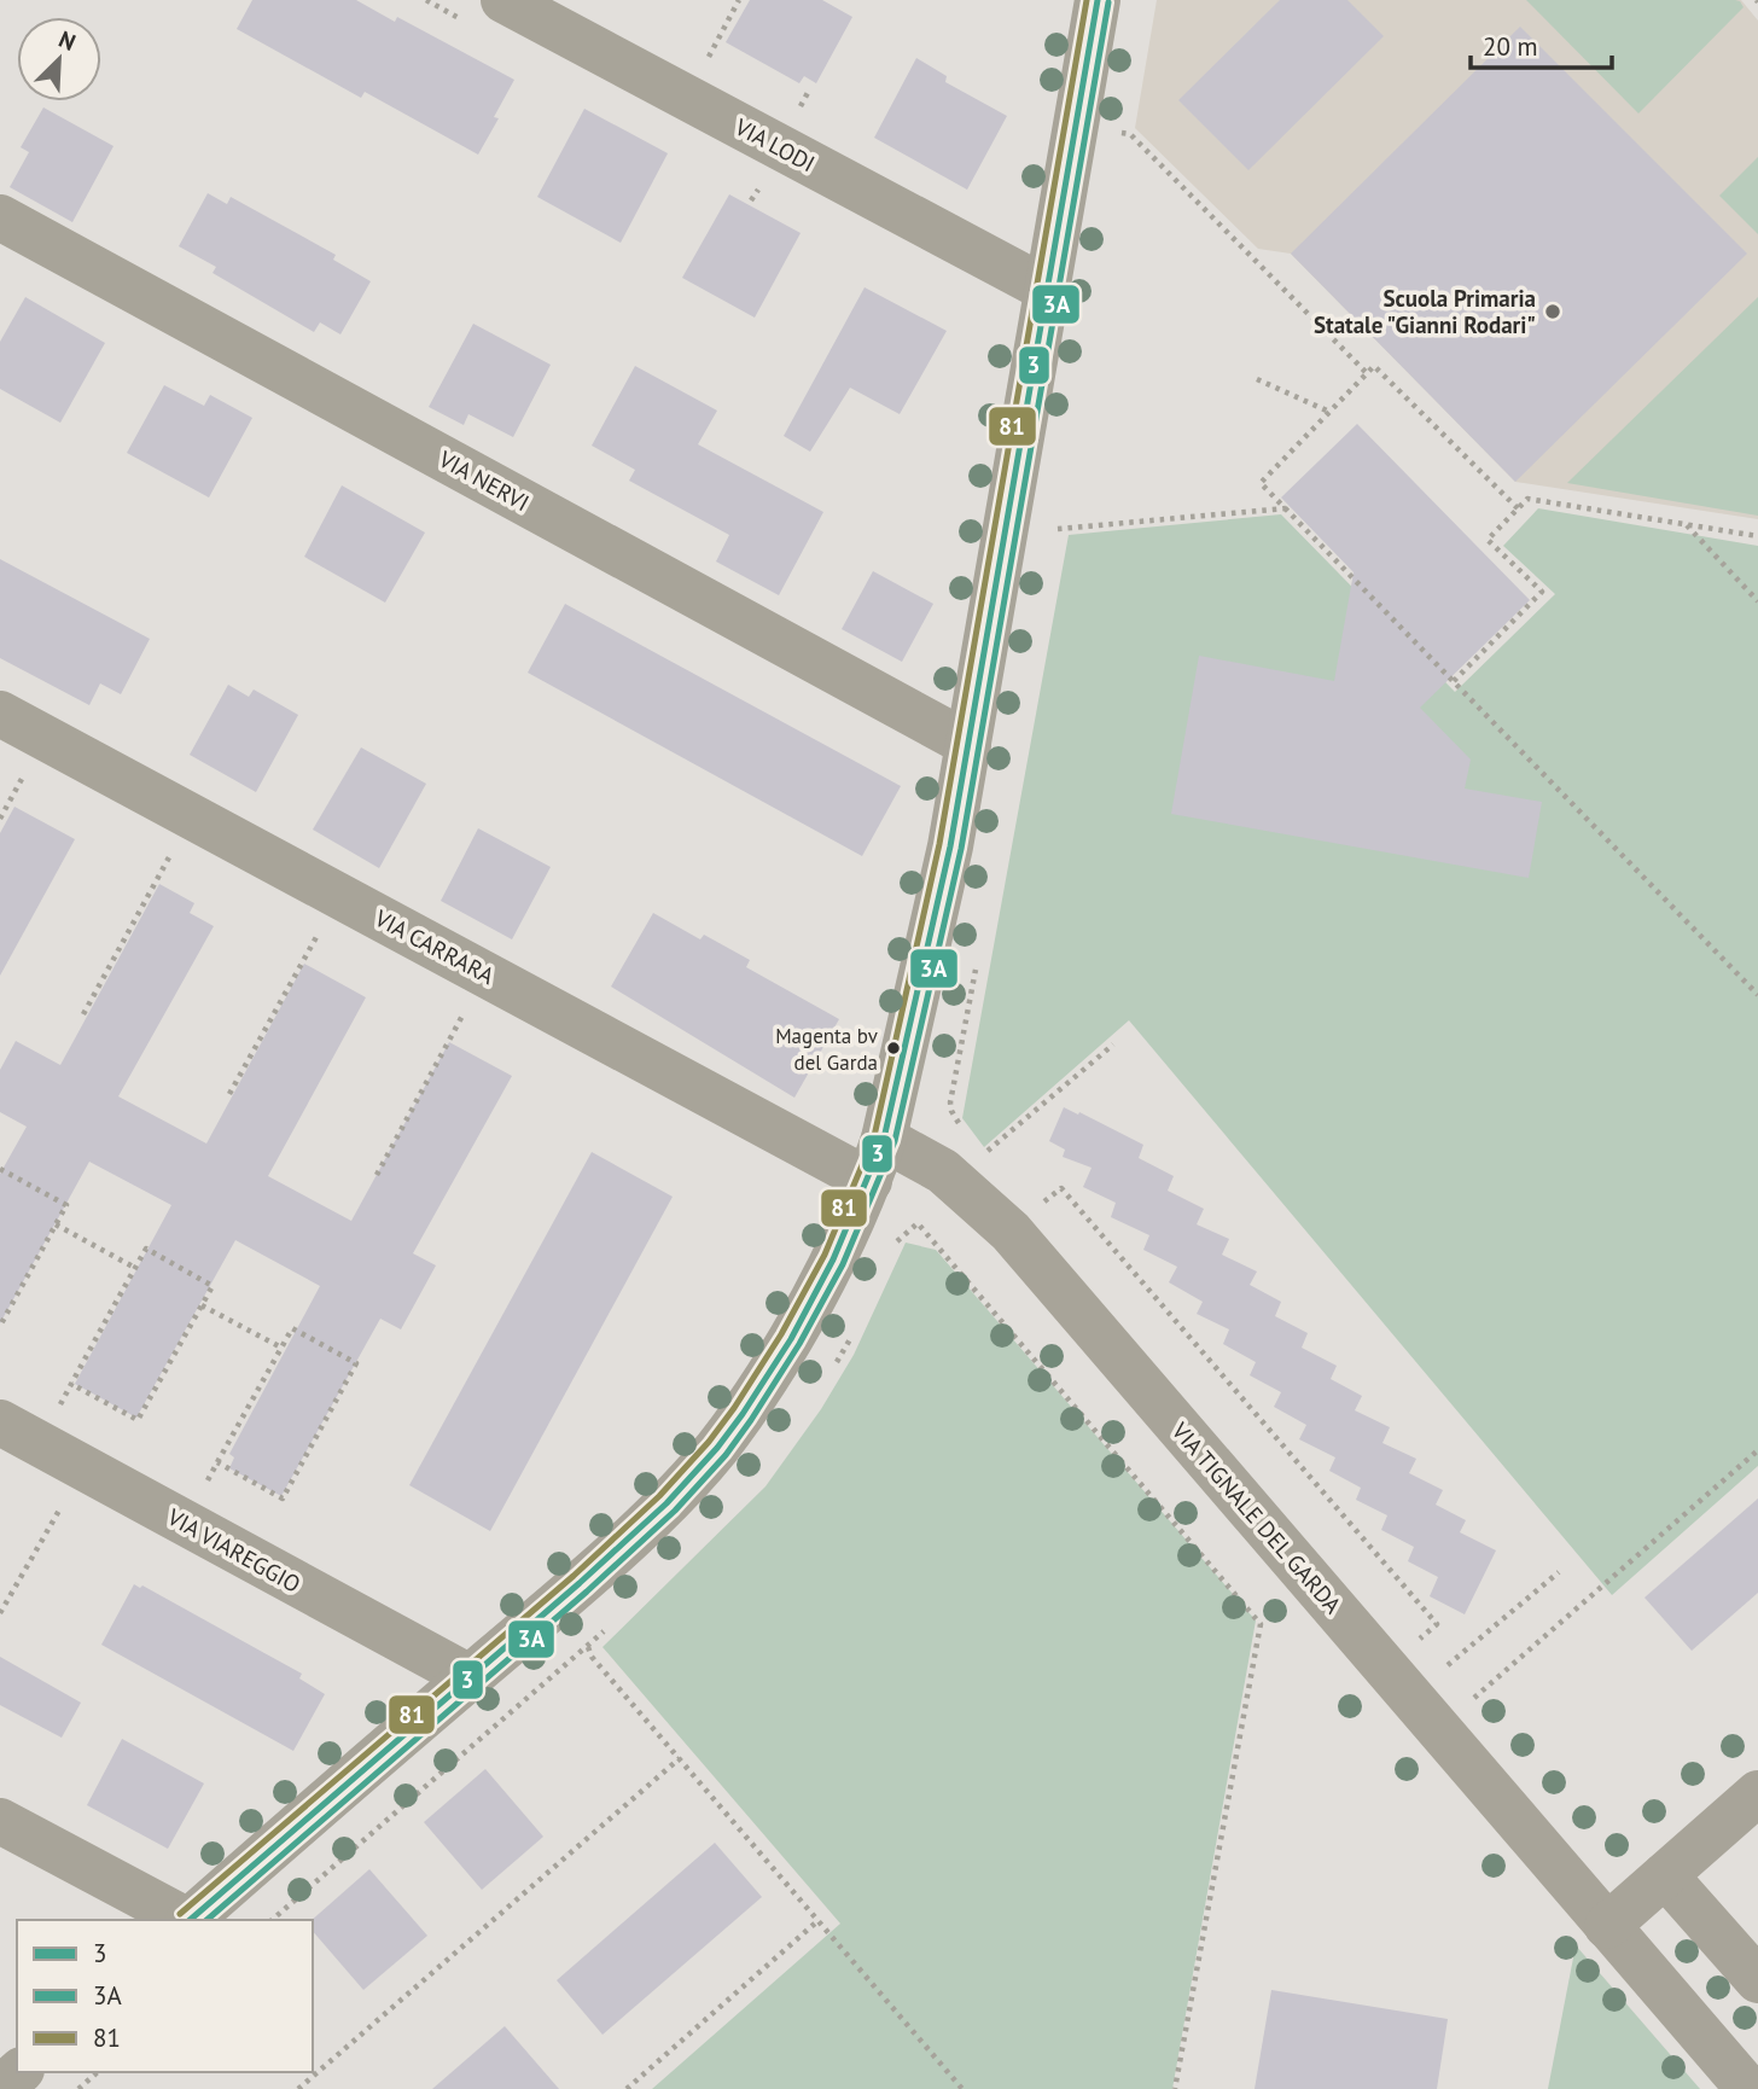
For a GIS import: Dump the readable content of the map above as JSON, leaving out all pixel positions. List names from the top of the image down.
{
  "streets": {
    "street": [
      "VIA LODI",
      "VIA NERVI",
      "VIA CARRARA",
      "VIA TIGNALE DEL GARDA",
      "VIA VIAREGGIO"
    ]
  },
  "crossings": [
    ["VIA CARRARA", "VIA TIGNALE DEL GARDA"]
  ],
  "places": ["Scuola Primaria Statale \"Gianni Rodari\"", "Magenta bv del Garda"],
  "lines": ["transit line 3", "transit line 81", "transit line 3A"],
  "legend": ["3", "3A", "81"],
  "scale_bar": "20 m",
  "north": "top right"
}
